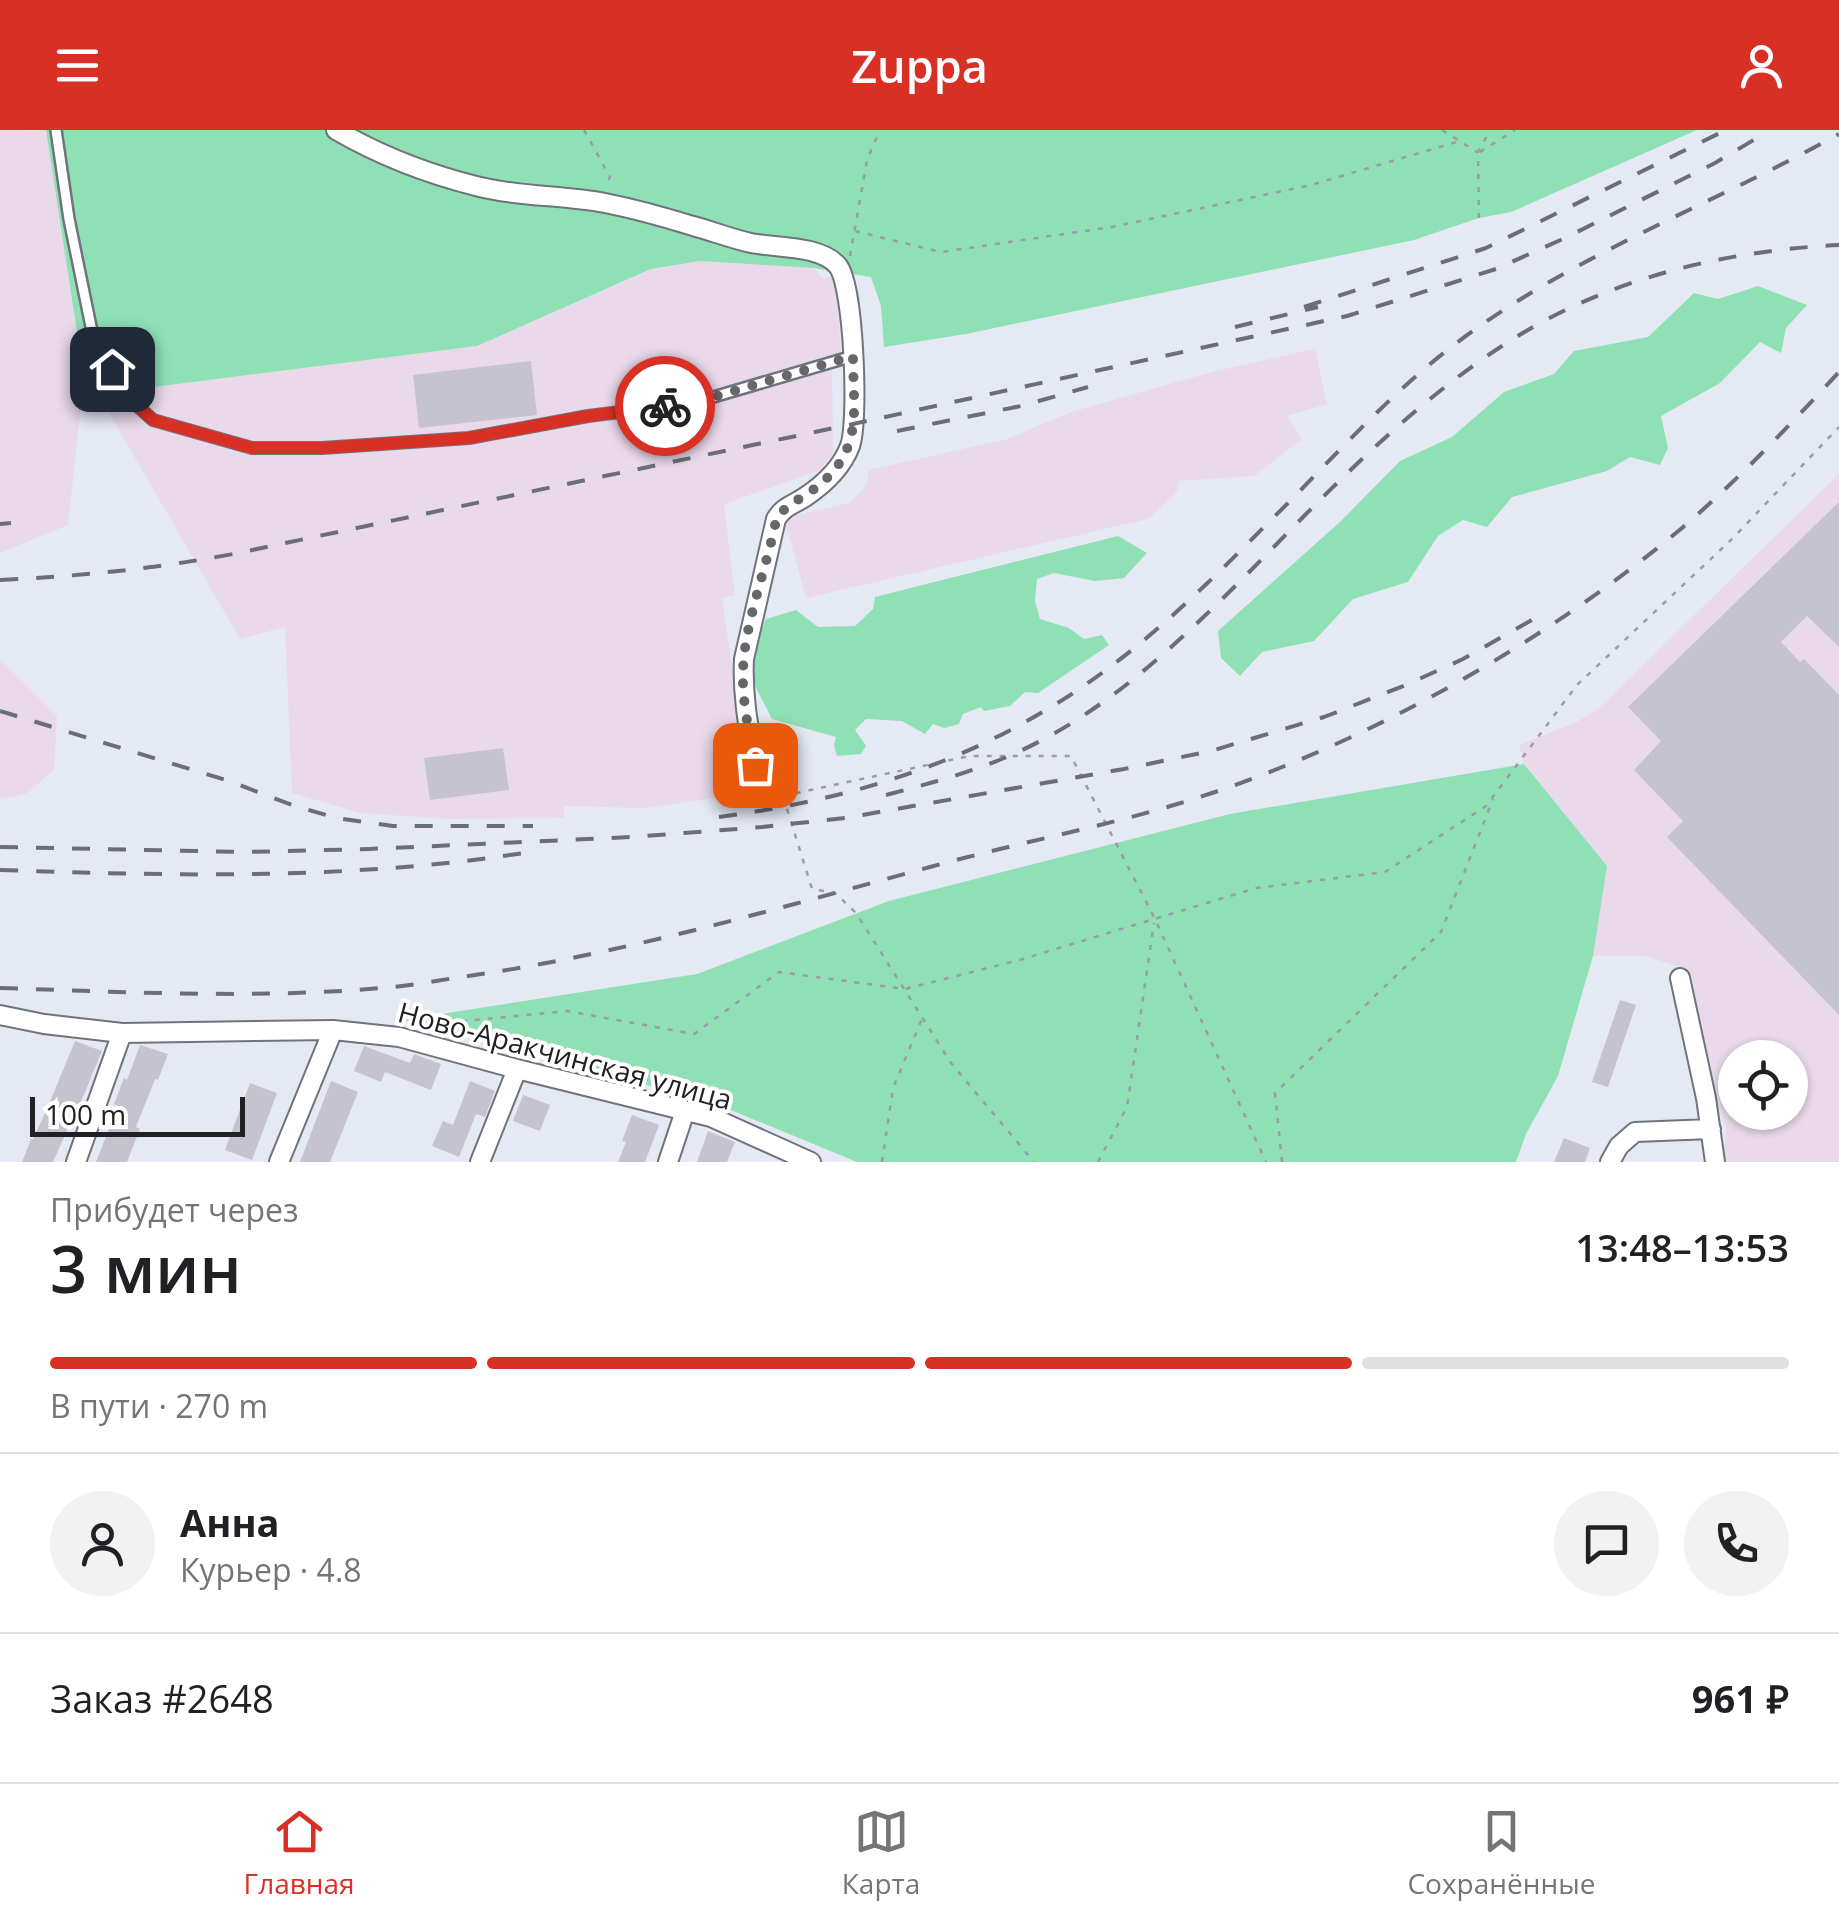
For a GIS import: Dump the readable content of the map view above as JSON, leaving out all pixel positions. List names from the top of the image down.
{
  "streets": {
    "street": ["Ново-Аракчинская улица"]
  },
  "scale_bar": "100 m",
  "page": {
    "header": "Zuppa",
    "scale": "100 m",
    "heading": ["3 мин", "Прибудет через", "13:48–13:53"],
    "panel": [
      "Анна",
      "Курьер · 4.8",
      "Заказ #2648",
      "961 ₽"
    ],
    "bar": "В пути · 270 m",
    "tabs": ["Главная", "Карта", "Сохранённые"]
  }
}
